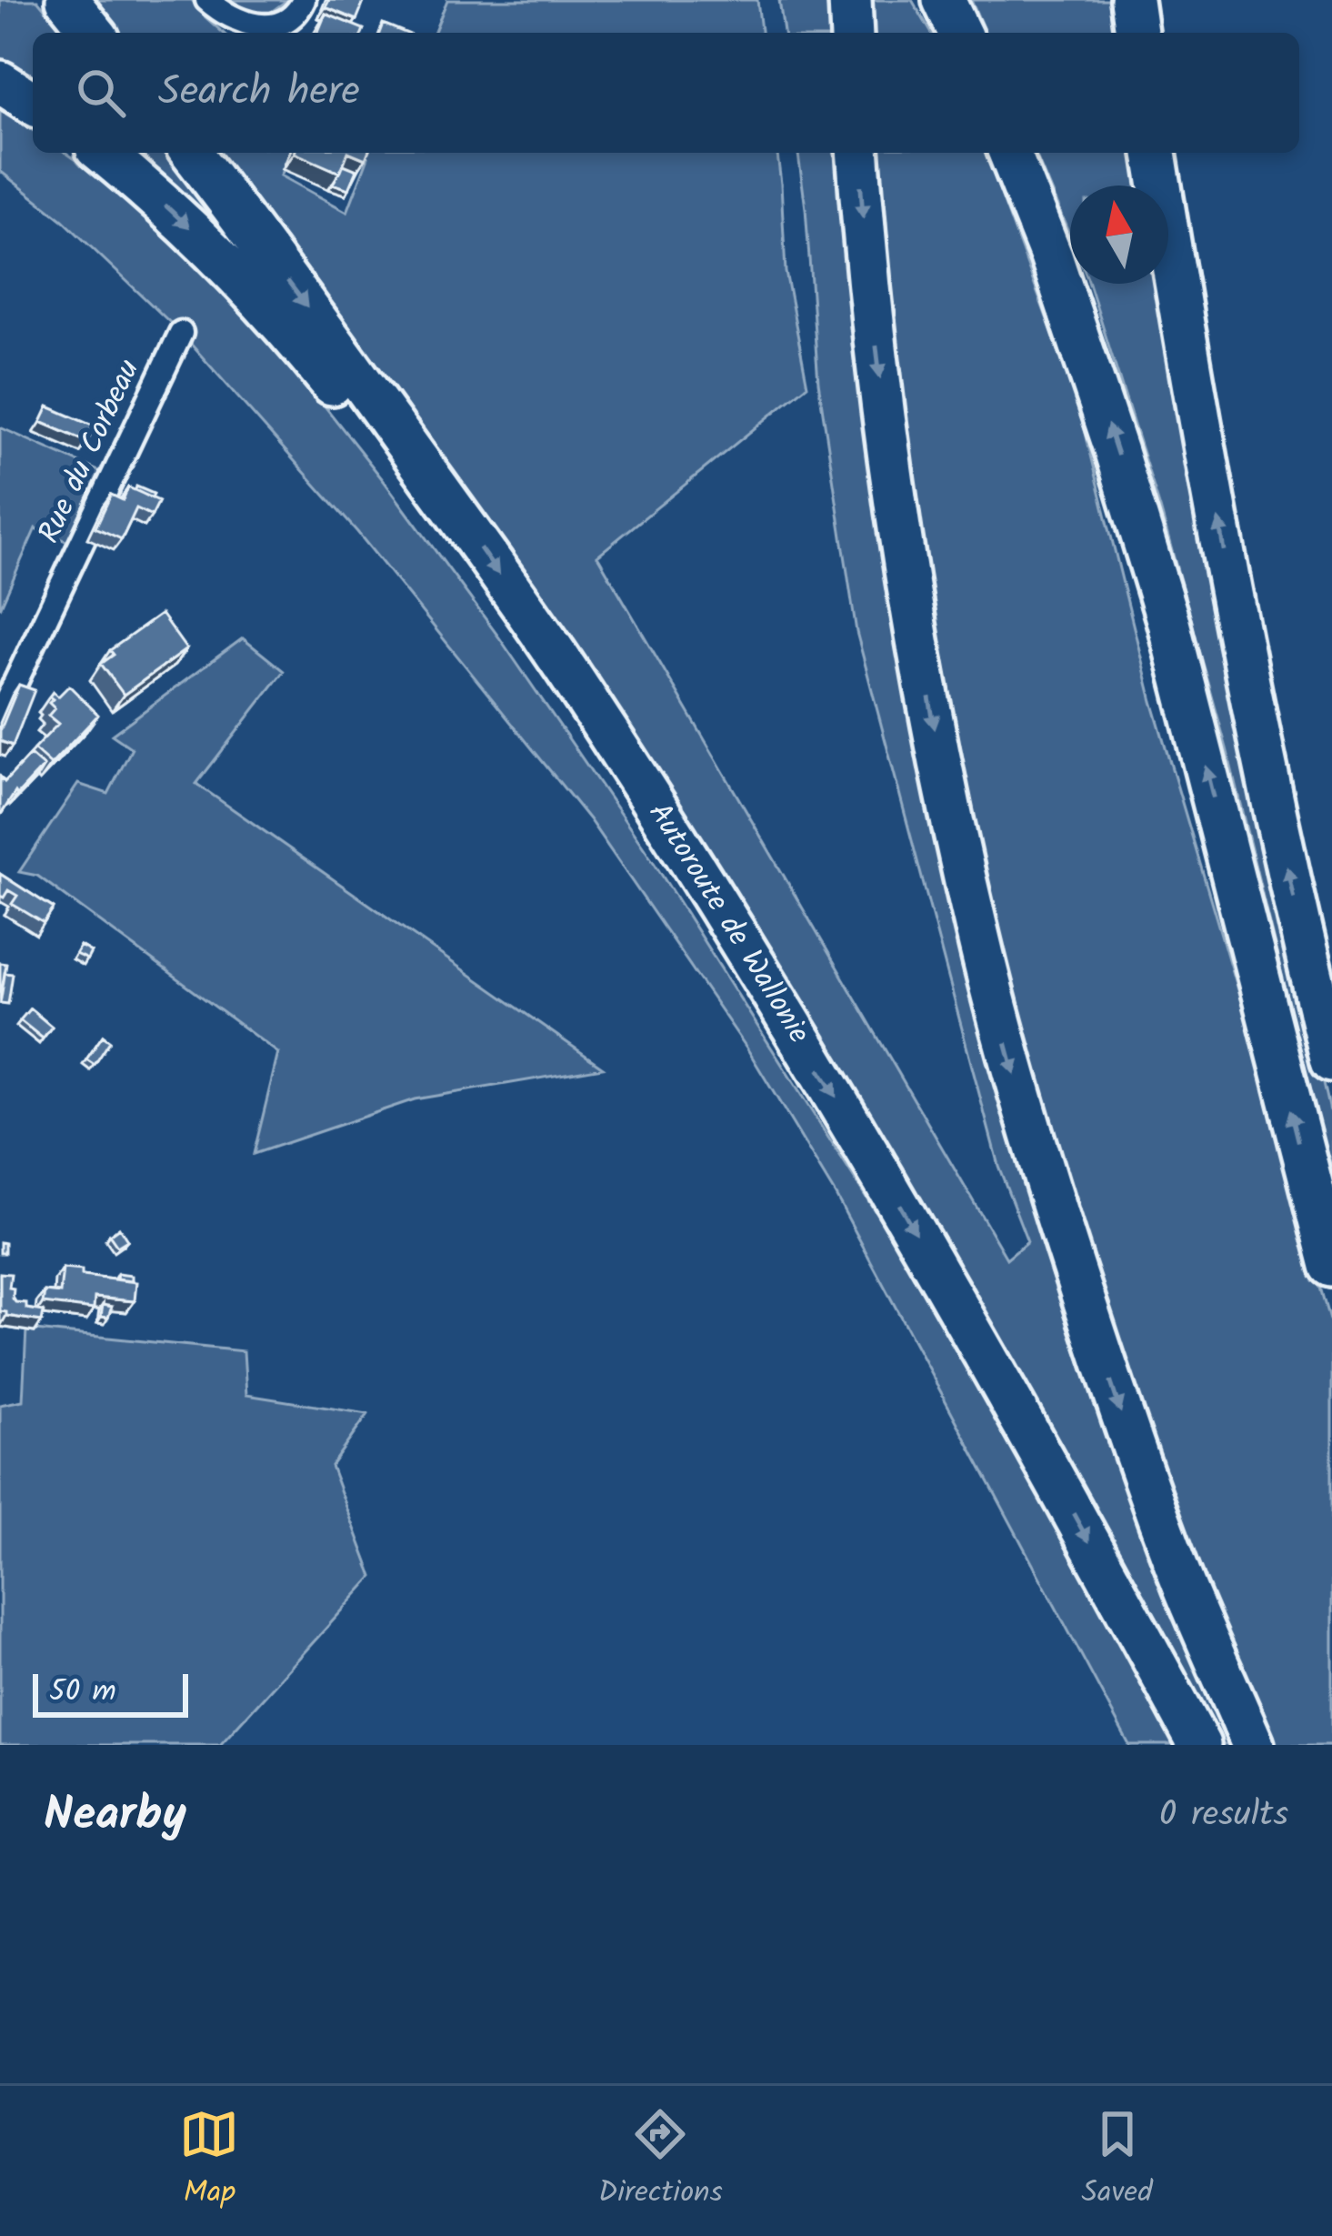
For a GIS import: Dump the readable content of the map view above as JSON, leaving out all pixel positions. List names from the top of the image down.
{
  "streets": {
    "highway": ["Autoroute de Wallonie"],
    "street": ["Rue du Corbeau"]
  },
  "scale_bar": "50 m",
  "north": "top",
  "page": {
    "search": "Search here",
    "scale": "50 m",
    "heading": ["Nearby", "0 results"],
    "nav": ["Map", "Directions", "Saved"]
  }
}
